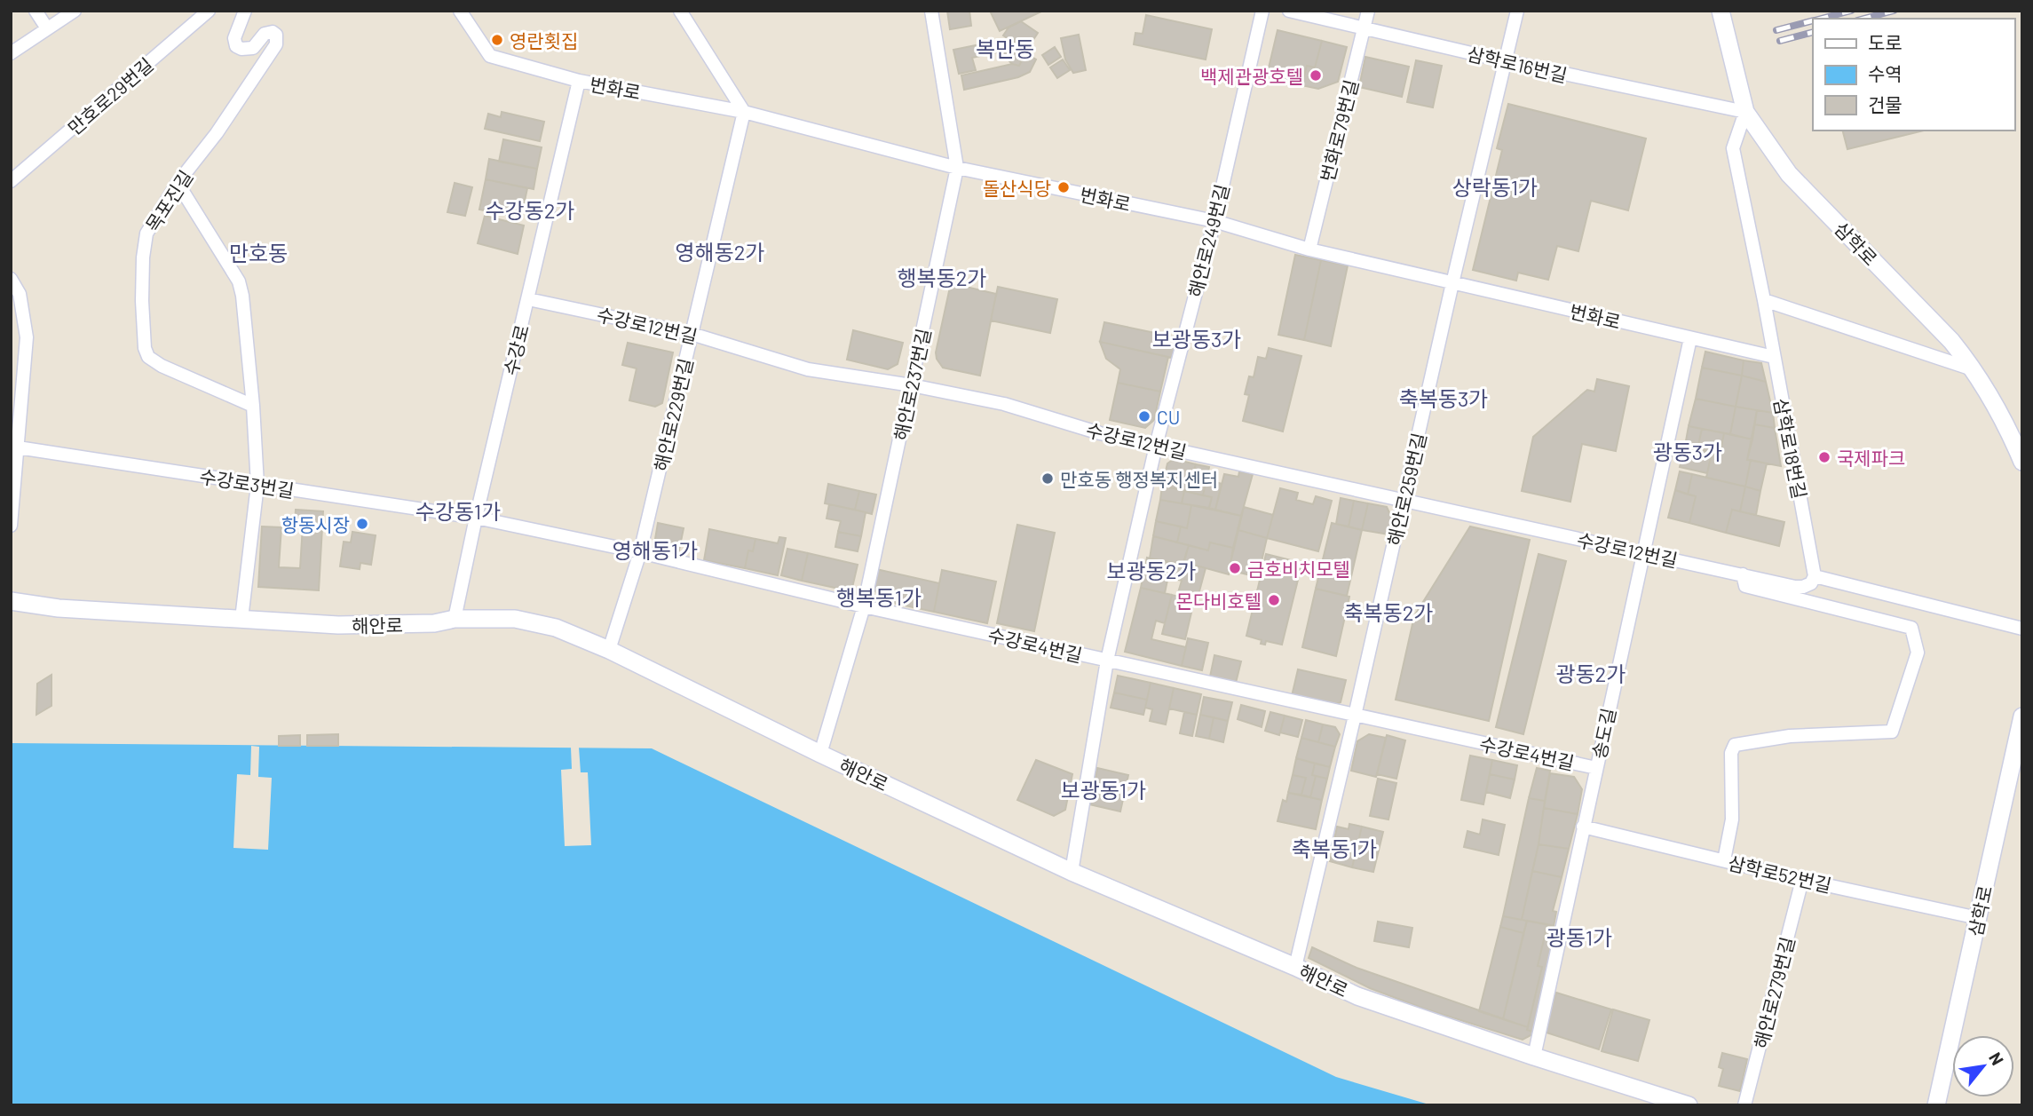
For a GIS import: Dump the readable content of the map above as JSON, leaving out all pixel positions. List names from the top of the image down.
{
  "streets": {
    "street": [
      "삼학로16번길",
      "번화로",
      "만호로29번길",
      "번화로79번길",
      "목포진길",
      "해안로249번길",
      "삼학로",
      "수강로12번길",
      "수강로",
      "해안로237번길",
      "해안로229번길",
      "삼학로18번길",
      "수강로3번길",
      "해안로259번길",
      "해안로",
      "수강로4번길",
      "송도길",
      "삼학로52번길",
      "해안로279번길"
    ]
  },
  "crossings": [
    ["삼학로16번길", "번화로79번길"],
    ["삼학로16번길", "삼학로"],
    ["삼학로16번길", "삼학로18번길"],
    ["삼학로16번길", "해안로259번길"],
    ["번화로", "번화로79번길"],
    ["번화로", "해안로249번길"],
    ["번화로", "수강로"],
    ["번화로", "해안로237번길"],
    ["번화로", "해안로229번길"],
    ["번화로", "삼학로18번길"],
    ["번화로", "해안로259번길"],
    ["번화로", "송도길"],
    ["해안로249번길", "수강로12번길"],
    ["해안로249번길", "해안로"],
    ["해안로249번길", "수강로4번길"],
    ["삼학로", "삼학로18번길"],
    ["삼학로", "삼학로52번길"],
    ["수강로12번길", "수강로"],
    ["수강로12번길", "해안로237번길"],
    ["수강로12번길", "해안로229번길"],
    ["수강로12번길", "삼학로18번길"],
    ["수강로12번길", "해안로259번길"],
    ["수강로12번길", "송도길"],
    ["수강로", "수강로3번길"],
    ["수강로", "해안로"],
    ["수강로", "수강로4번길"],
    ["해안로237번길", "해안로"],
    ["해안로237번길", "수강로4번길"],
    ["해안로229번길", "해안로"],
    ["해안로229번길", "수강로4번길"],
    ["수강로3번길", "수강로4번길"],
    ["해안로259번길", "해안로"],
    ["해안로259번길", "수강로4번길"],
    ["해안로", "송도길"],
    ["수강로4번길", "송도길"],
    ["송도길", "삼학로52번길"],
    ["삼학로52번길", "해안로279번길"]
  ],
  "districts": [
    "복만동",
    "상락동1가",
    "수강동2가",
    "영해동2가",
    "만호동",
    "행복동2가",
    "보광동3가",
    "축복동3가",
    "광동3가",
    "수강동1가",
    "영해동1가",
    "보광동2가",
    "행복동1가",
    "축복동2가",
    "광동2가",
    "보광동1가",
    "축복동1가",
    "광동1가"
  ],
  "places": [
    "영란횟집",
    "백제관광호텔",
    "돌산식당",
    "CU",
    "국제파크",
    "만호동 행정복지센터",
    "항동시장",
    "금호비치모텔",
    "몬다비호텔"
  ],
  "legend": ["도로", "수역", "건물"],
  "north": "top right"
}
